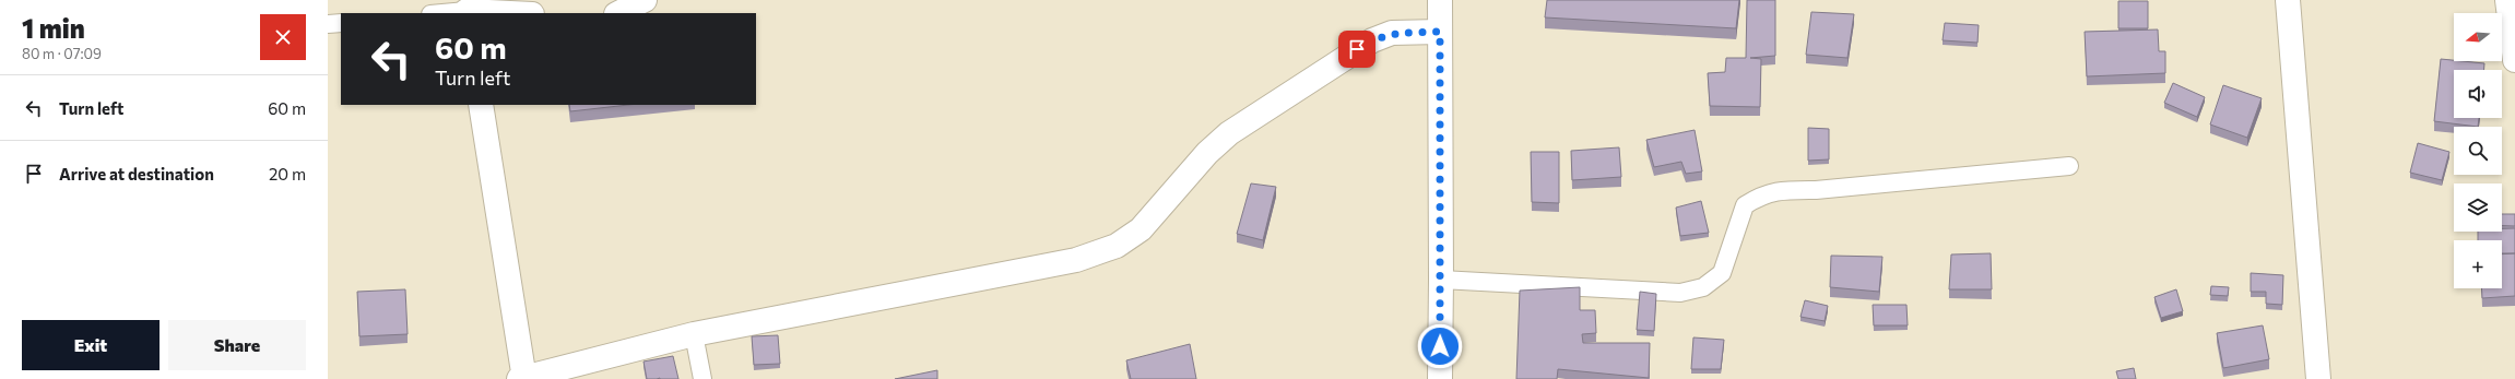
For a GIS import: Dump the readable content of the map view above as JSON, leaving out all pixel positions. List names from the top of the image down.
{
  "north": "left",
  "page": {
    "heading": ["1 min", "80 m · 07:09"],
    "map_buttons": "+",
    "turn": ["60 m", "Turn left"],
    "list": [
      {
        "name": "Turn left",
        "value": "60 m"
      },
      {
        "name": "Arrive at destination",
        "value": "20 m"
      }
    ],
    "buttons": ["Exit", "Share"]
  }
}
